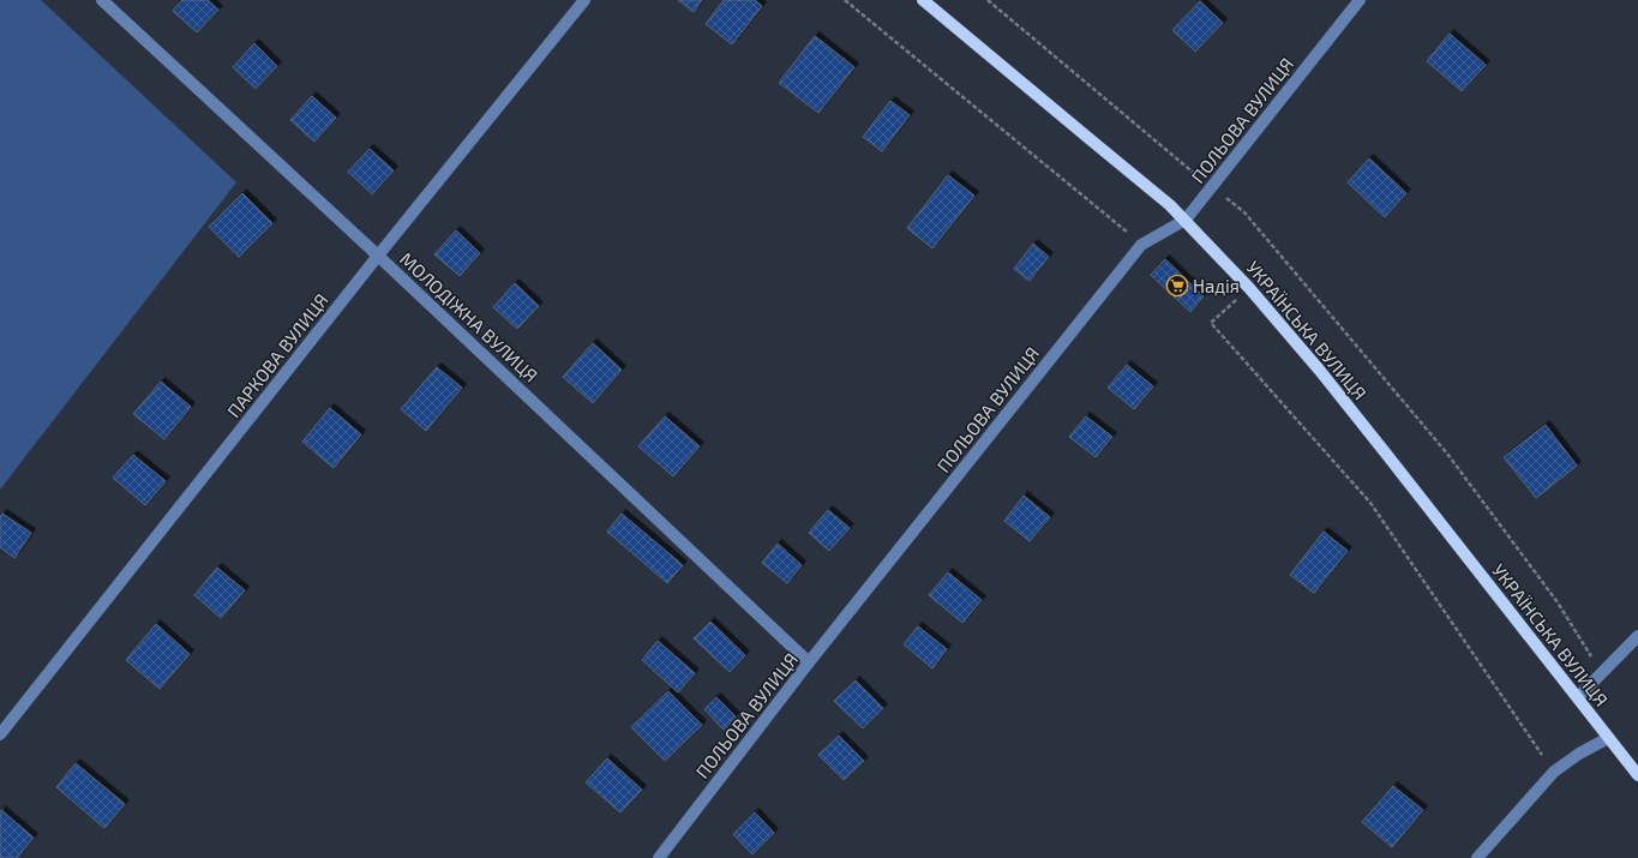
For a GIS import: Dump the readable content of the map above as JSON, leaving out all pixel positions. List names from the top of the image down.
{
  "streets": {
    "main road": ["УКРАЇНСЬКА ВУЛИЦЯ"],
    "street": ["ПОЛЬОВА ВУЛИЦЯ", "МОЛОДІЖНА ВУЛИЦЯ", "ПАРКОВА ВУЛИЦЯ"]
  },
  "crossings": [
    ["ПОЛЬОВА ВУЛИЦЯ", "МОЛОДІЖНА ВУЛИЦЯ"],
    ["ПОЛЬОВА ВУЛИЦЯ", "УКРАЇНСЬКА ВУЛИЦЯ"],
    ["МОЛОДІЖНА ВУЛИЦЯ", "ПАРКОВА ВУЛИЦЯ"]
  ],
  "places": {
    "supermarket": ["Надія"]
  }
}
